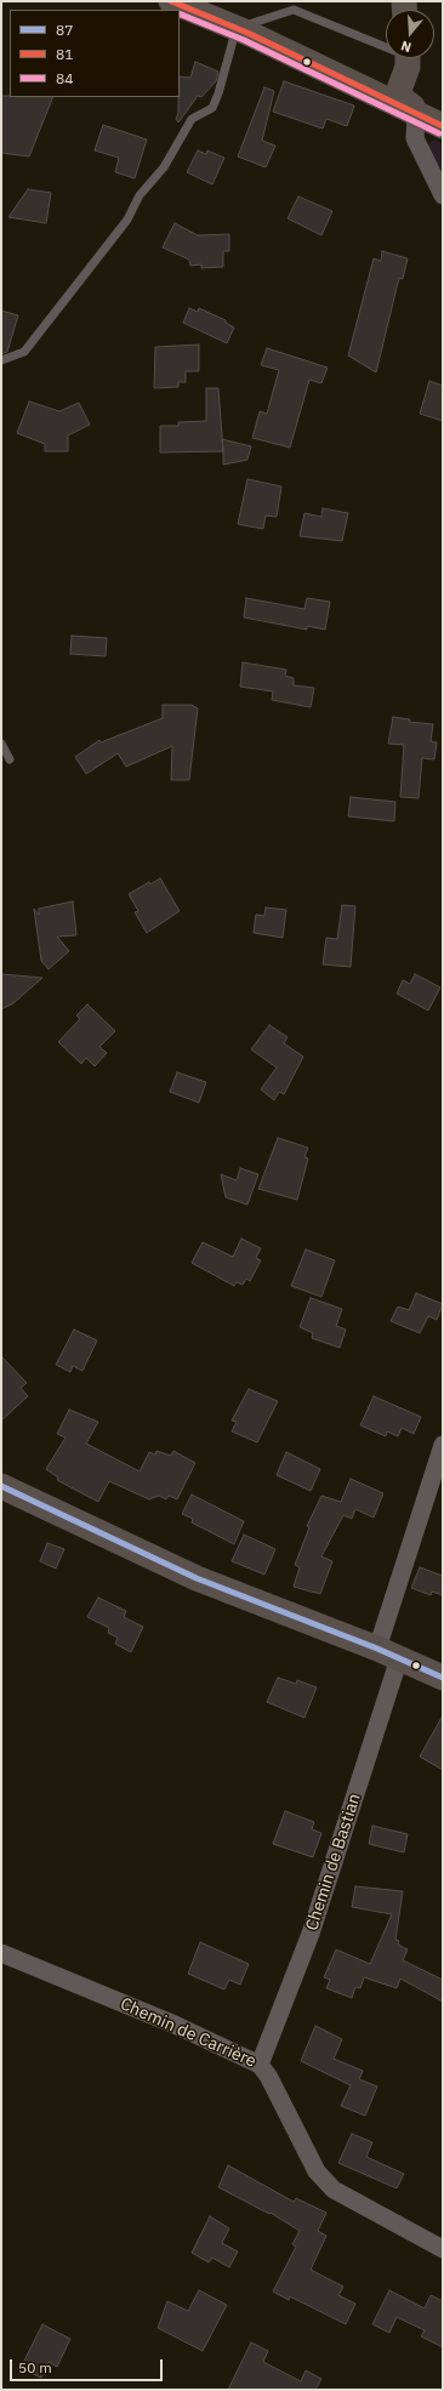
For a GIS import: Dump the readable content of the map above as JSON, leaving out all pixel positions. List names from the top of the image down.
{
  "streets": {
    "street": ["Chemin de Bastian", "Chemin de Carrière"]
  },
  "crossings": [
    ["Chemin de Bastian", "Chemin de Carrière"]
  ],
  "lines": ["transit line 81", "transit line 84", "transit line 87"],
  "legend": ["87", "81", "84"],
  "scale_bar": "50 m",
  "north": "bottom"
}
